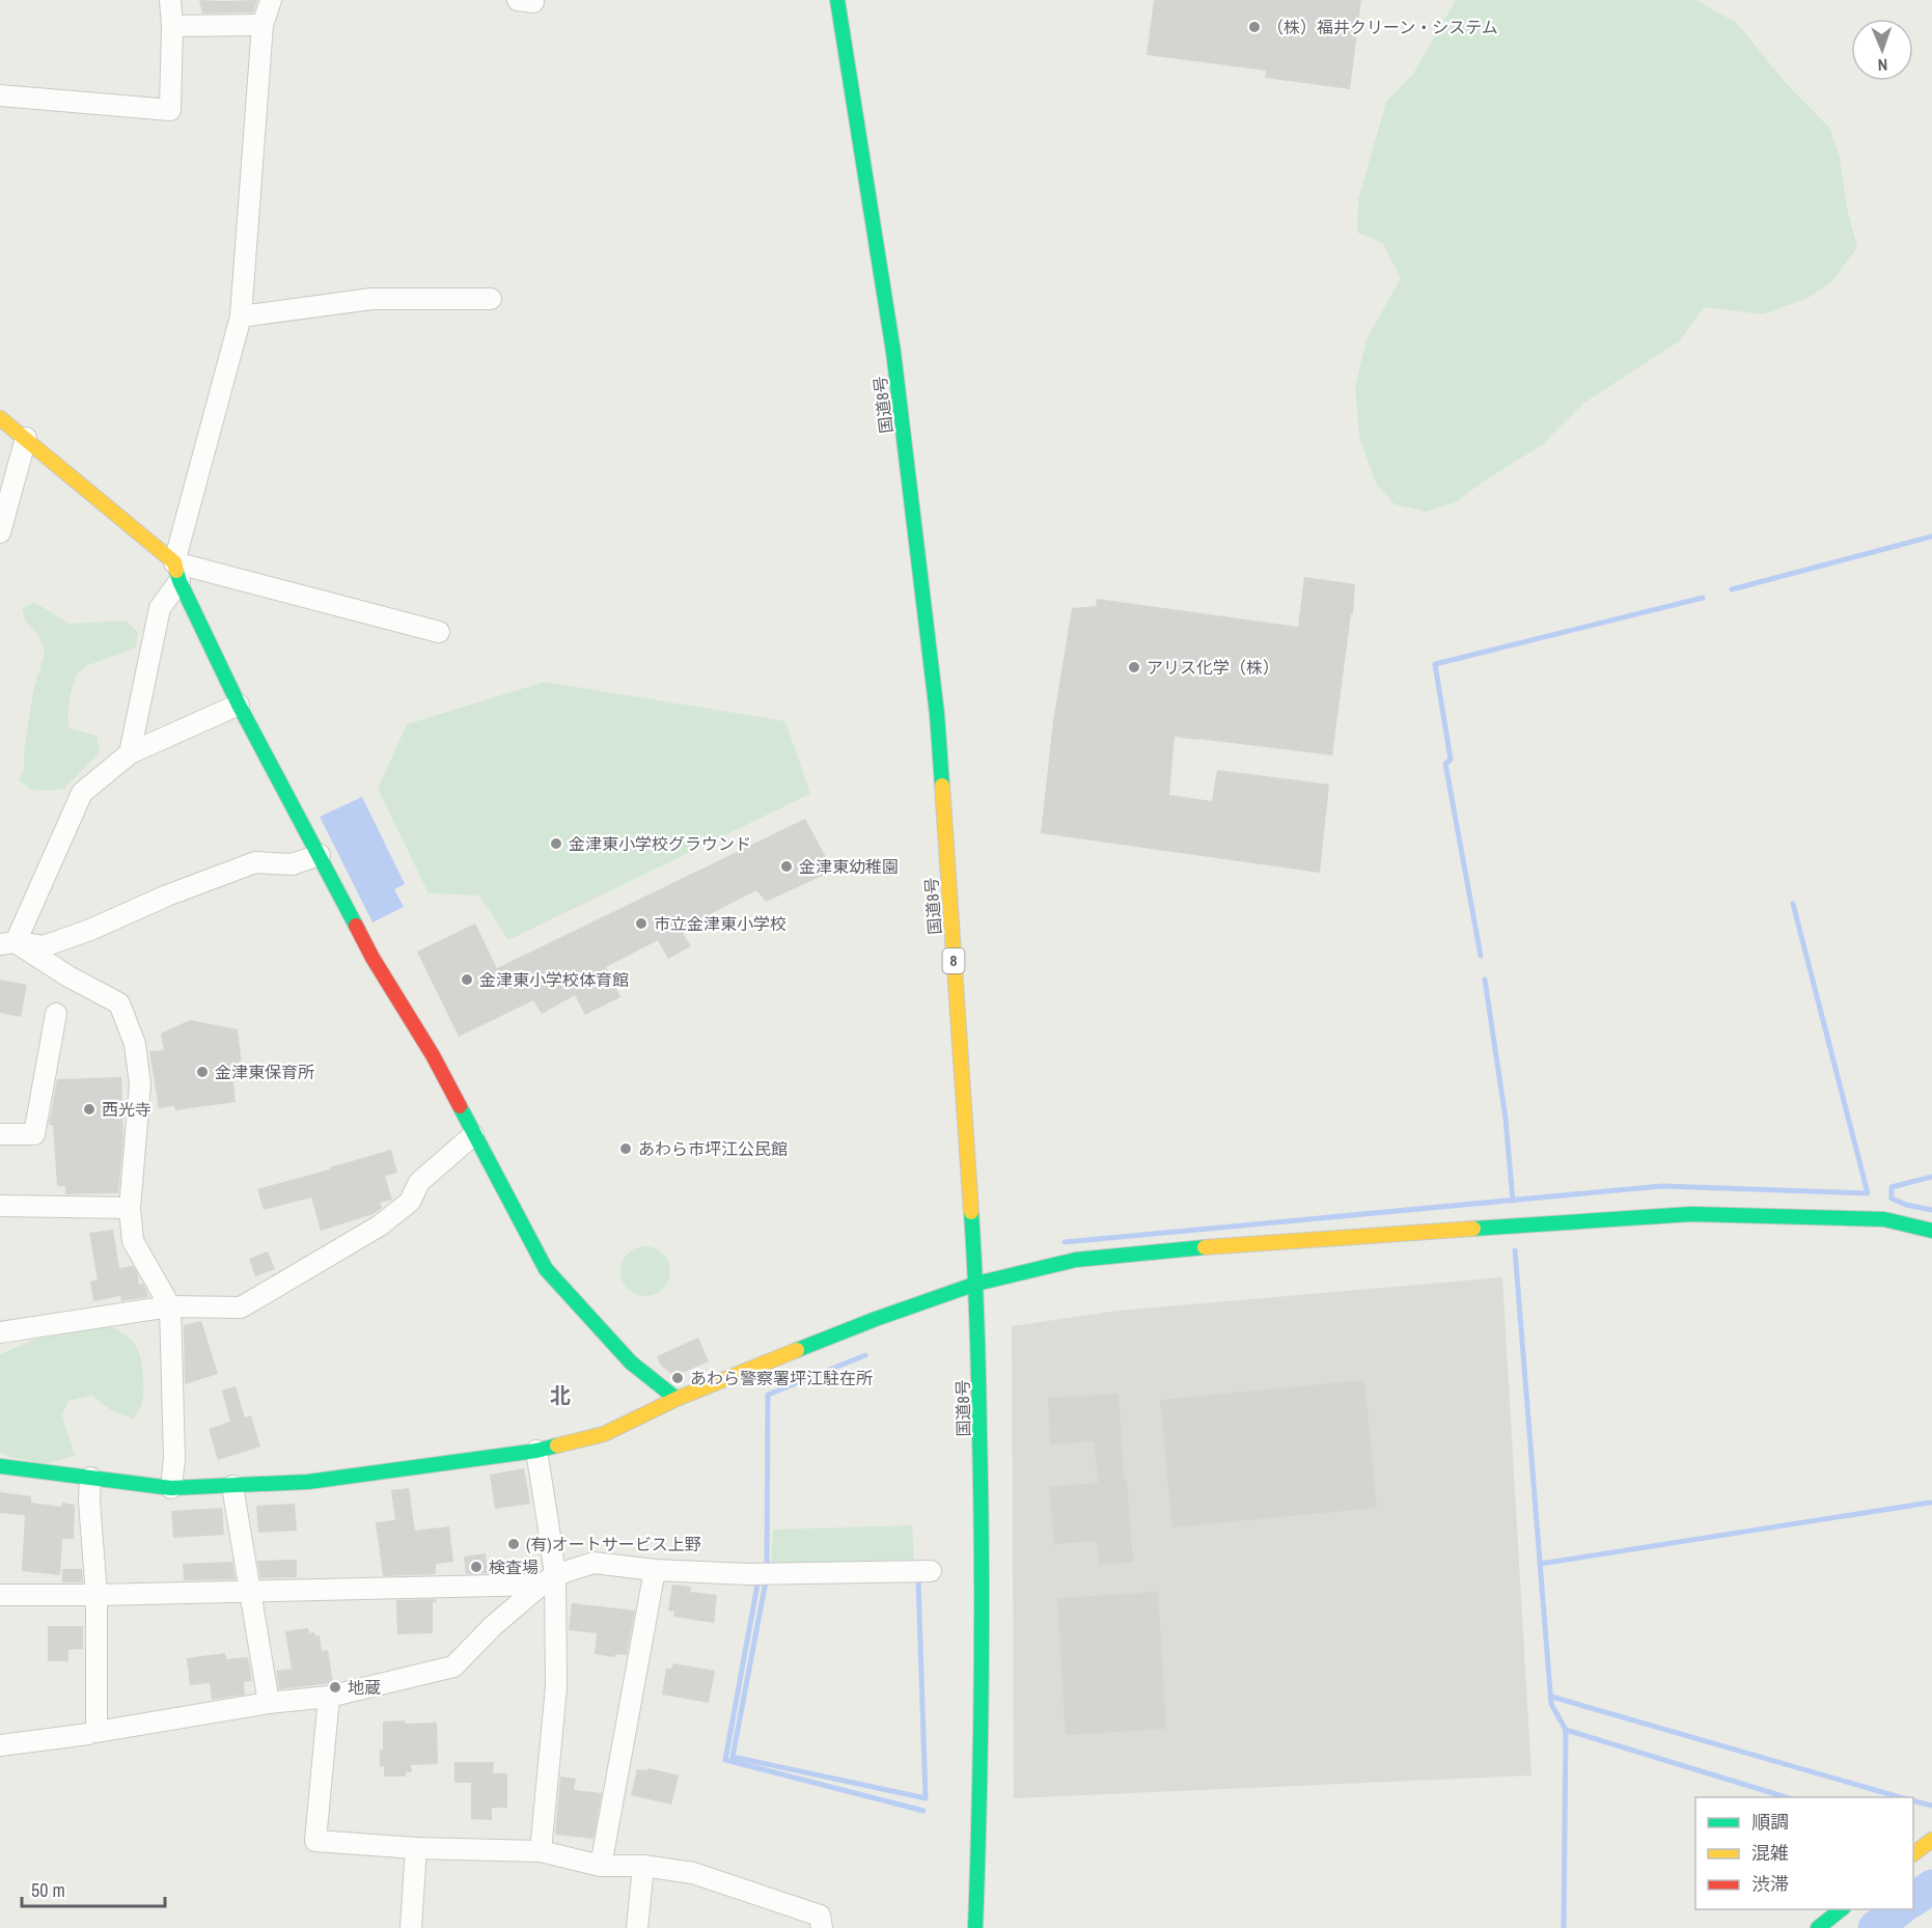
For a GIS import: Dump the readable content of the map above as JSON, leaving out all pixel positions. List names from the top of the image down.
{
  "streets": {
    "main road": ["国道8号", "8"]
  },
  "districts": ["北"],
  "places": [
    "（株）福井クリーン・システム",
    "アリス化学（株）",
    "金津東小学校グラウンド",
    "金津東幼稚園",
    "市立金津東小学校",
    "金津東小学校体育館",
    "金津東保育所",
    "西光寺",
    "あわら市坪江公民館",
    "あわら警察署坪江駐在所",
    "(有)オートサービス上野",
    "検査場",
    "地蔵"
  ],
  "legend": ["順調", "混雑", "渋滞"],
  "scale_bar": "50 m",
  "north": "bottom"
}
